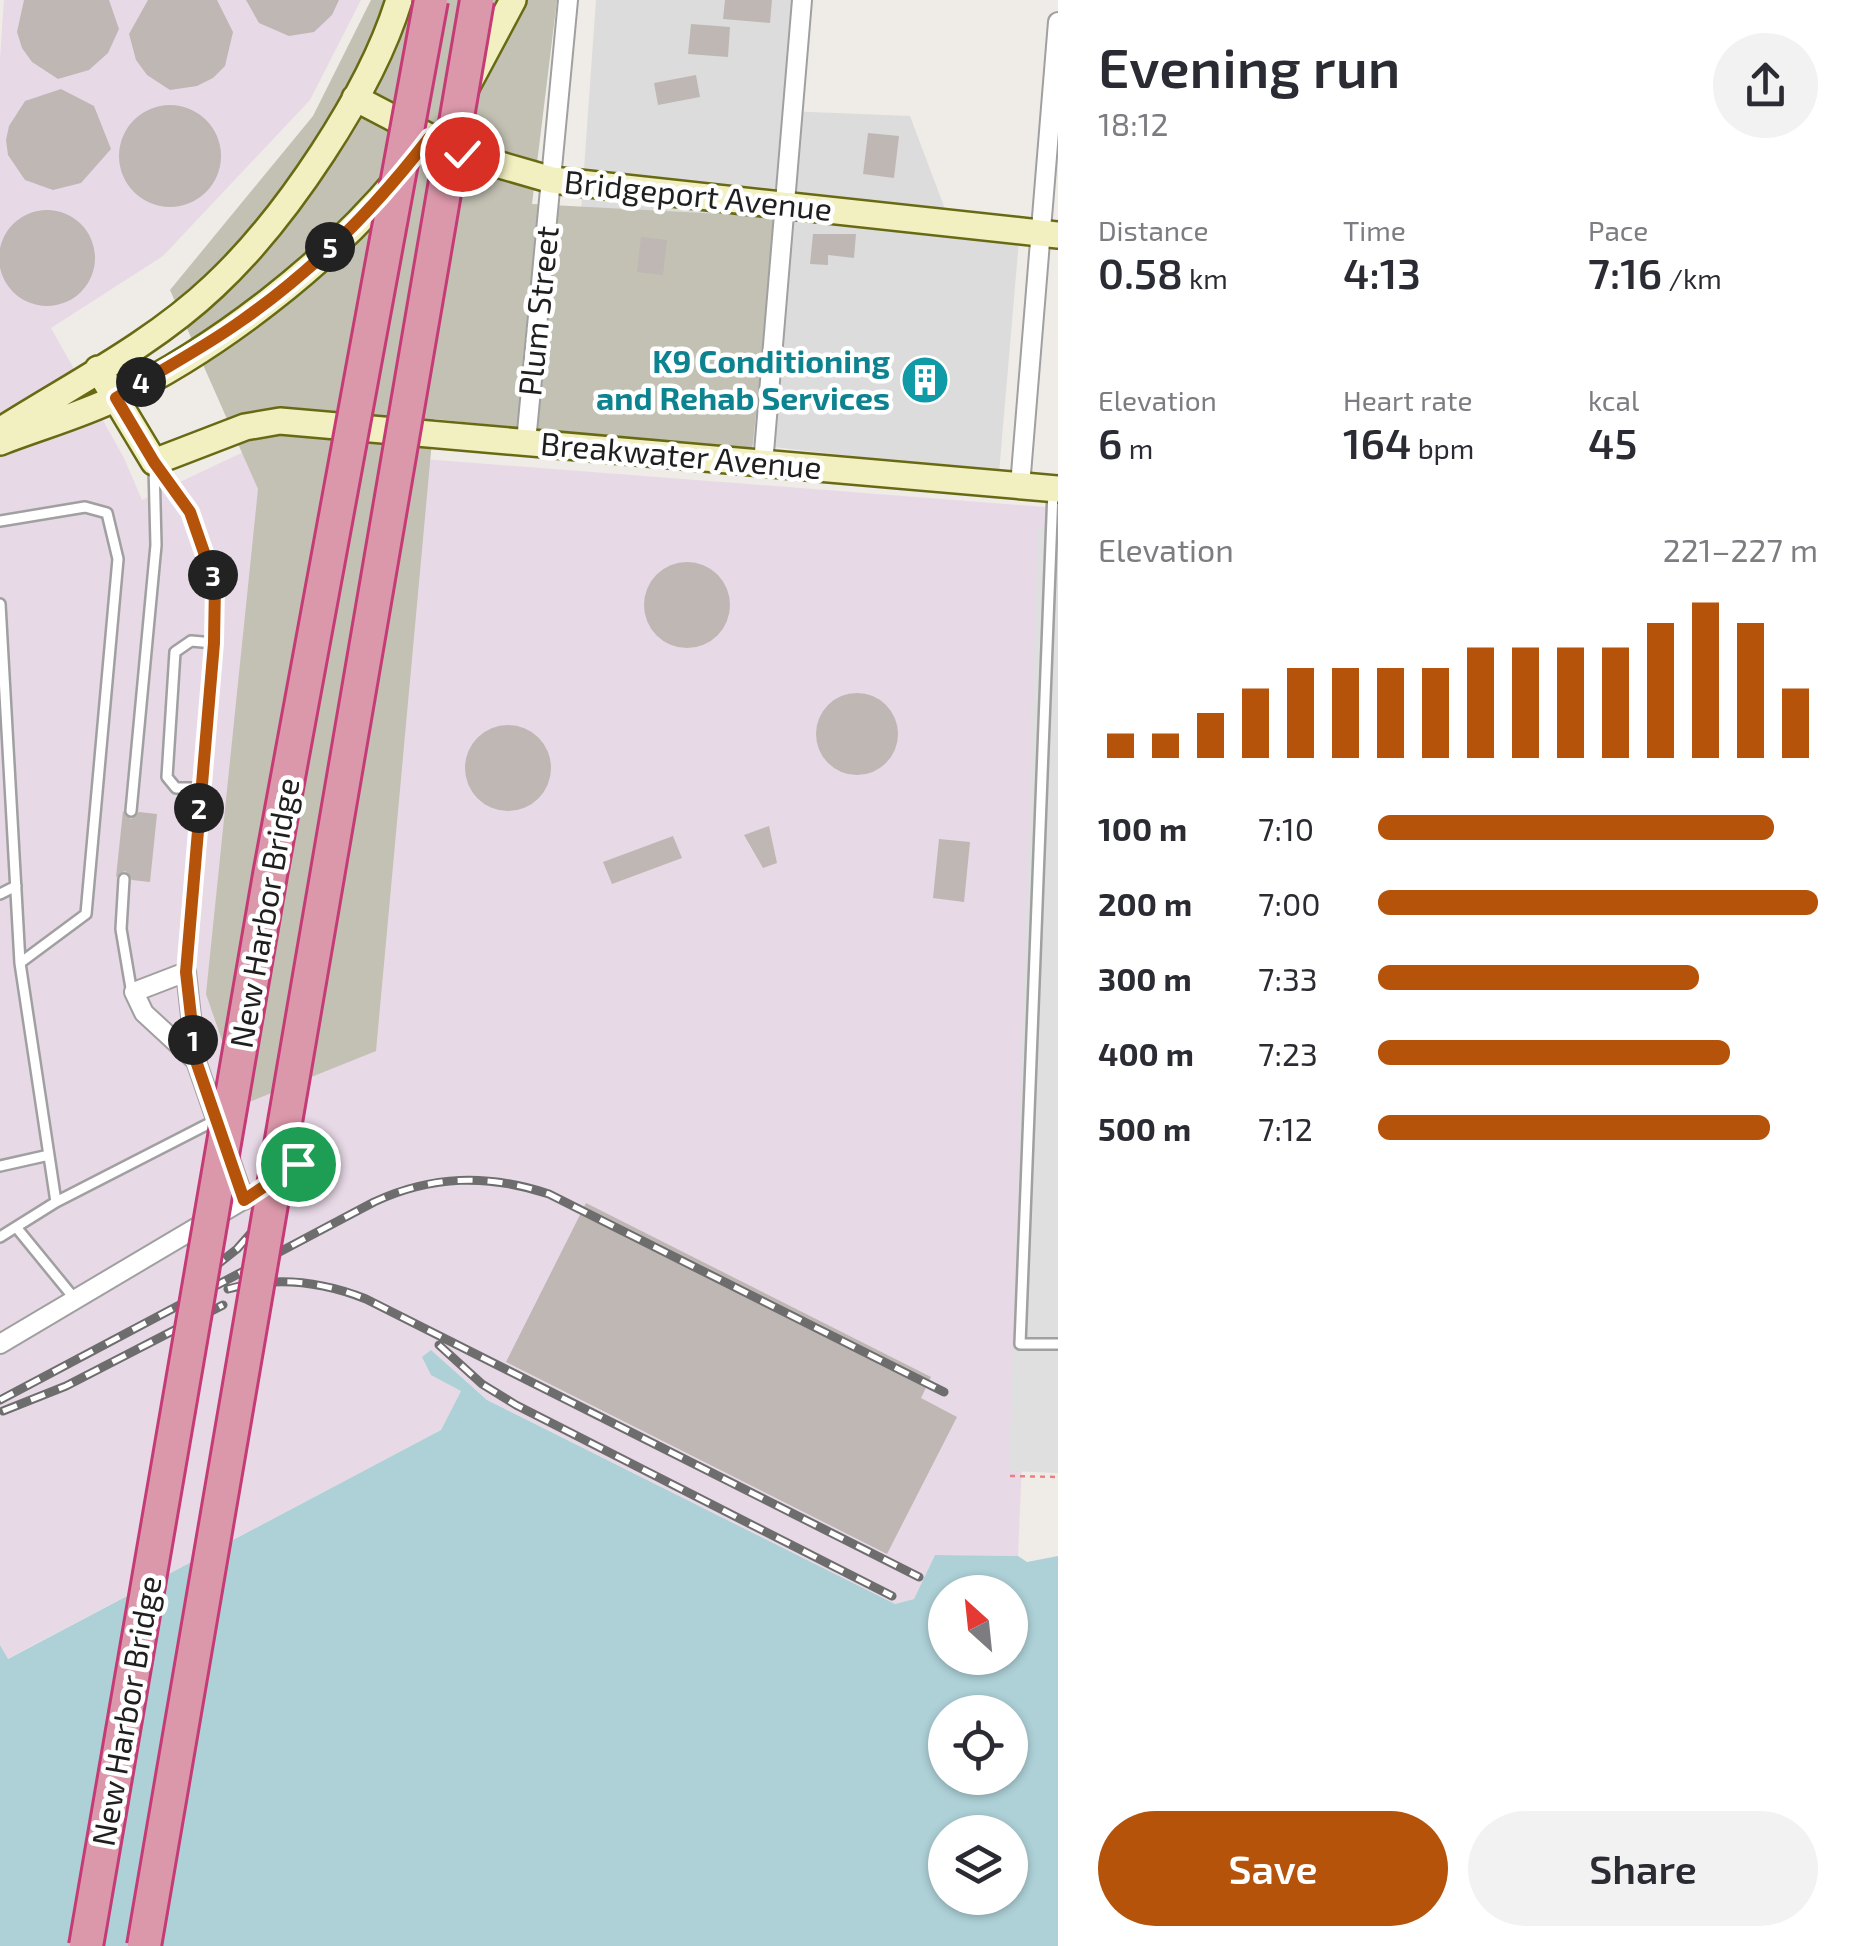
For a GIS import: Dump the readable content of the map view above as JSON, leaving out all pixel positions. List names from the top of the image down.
{
  "streets": {
    "highway": ["New Harbor Bridge"],
    "street": ["Bridgeport Avenue", "Plum Street", "Breakwater Avenue"]
  },
  "crossings": [
    ["Bridgeport Avenue", "Plum Street"],
    ["Plum Street", "Breakwater Avenue"]
  ],
  "places": {
    "building": ["K9 Conditioning and Rehab Services"]
  },
  "north": "top left",
  "page": {
    "heading": ["Evening run", "18:12"],
    "stats": [
      ["Distance", "0.58 km"],
      ["Time", "4:13"],
      ["Pace", "7:16 /km"],
      ["Elevation", "6 m"],
      ["Heart rate", "164 bpm"],
      ["kcal", "45"]
    ],
    "pins": [
      "5",
      "4",
      "3",
      "2",
      "1"
    ],
    "chart": ["Elevation", "221–227 m"],
    "list": [
      {
        "name": "100 m",
        "note": "7:10"
      },
      {
        "name": "200 m",
        "note": "7:00"
      },
      {
        "name": "300 m",
        "note": "7:33"
      },
      {
        "name": "400 m",
        "note": "7:23"
      },
      {
        "name": "500 m",
        "note": "7:12"
      }
    ],
    "buttons": ["Save", "Share"]
  }
}
